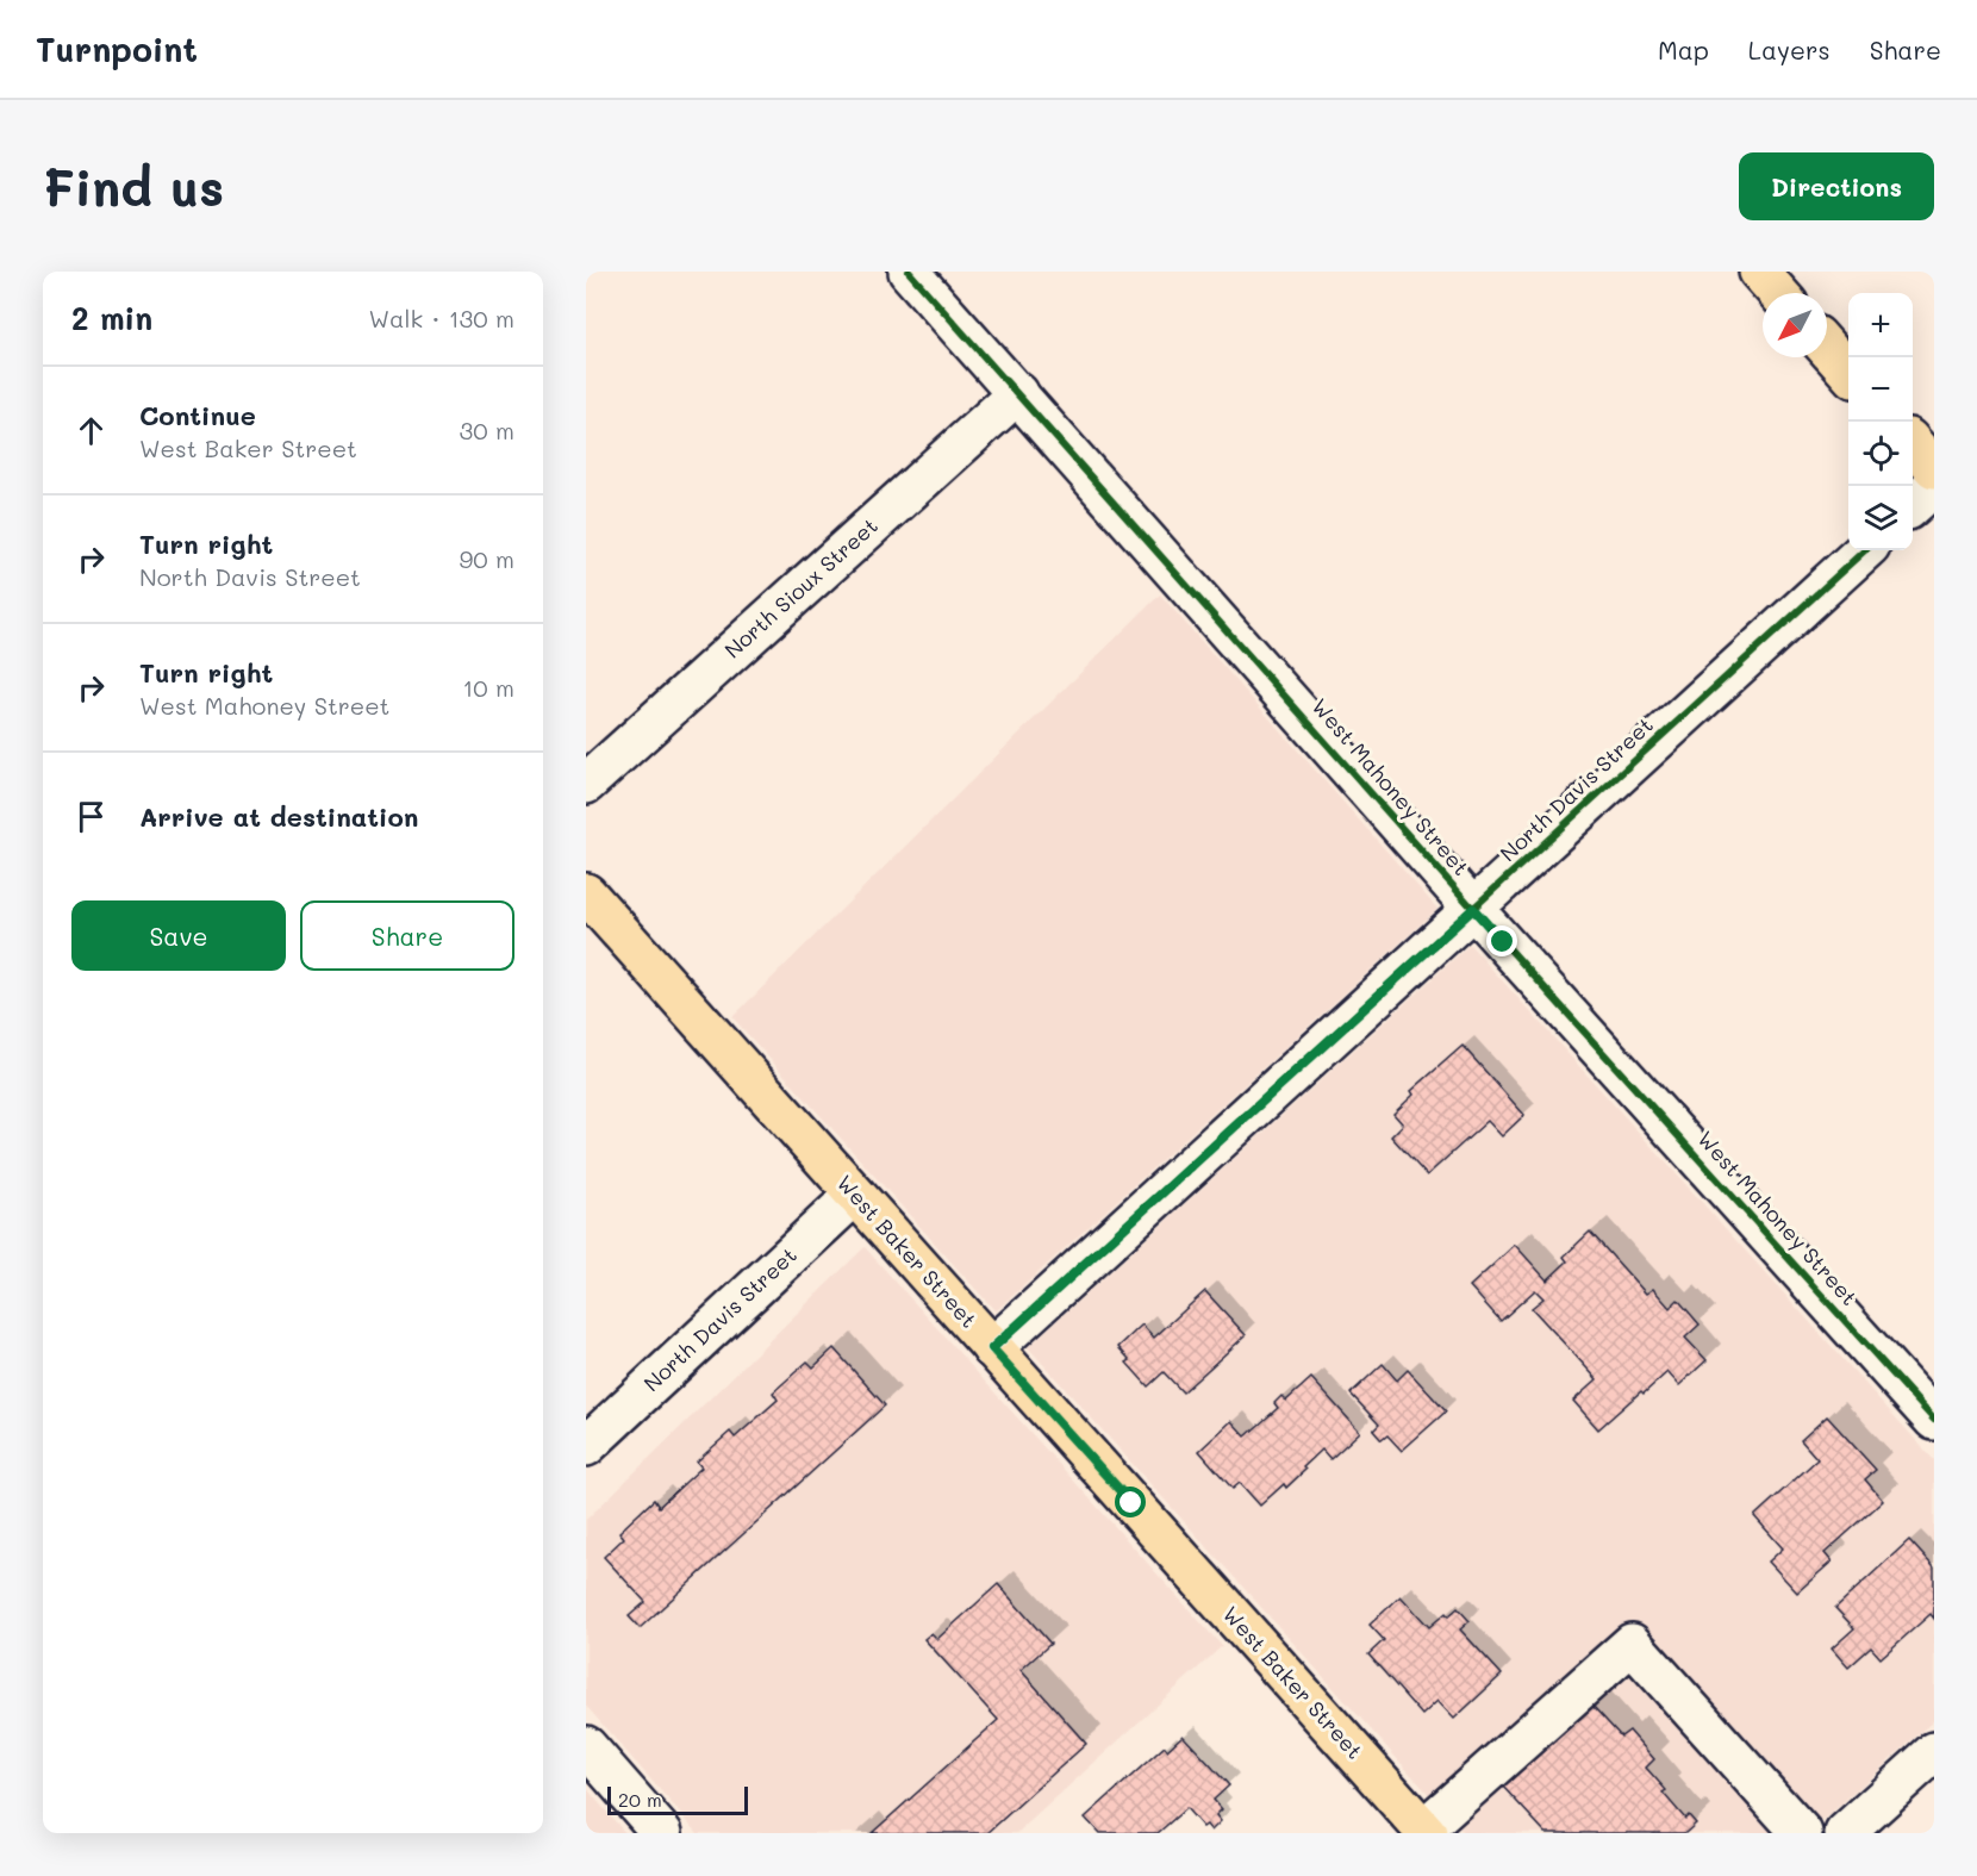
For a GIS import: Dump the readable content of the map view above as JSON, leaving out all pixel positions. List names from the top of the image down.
{
  "streets": {
    "main road": ["West Baker Street"],
    "street": ["North Sioux Street", "West Mahoney Street", "North Davis Street"]
  },
  "crossings": [
    ["North Sioux Street", "West Mahoney Street"],
    ["West Mahoney Street", "North Davis Street"],
    ["North Davis Street", "West Baker Street"]
  ],
  "scale_bar": "20 m",
  "north": "bottom left",
  "page": {
    "header": "Turnpoint",
    "nav": ["Map", "Layers", "Share"],
    "buttons": [
      "Directions",
      ["Save", "Share"]
    ],
    "title": "Find us",
    "heading": ["2 min", "Walk · 130 m"],
    "map_buttons": ["+", "−"],
    "list": [
      ["Continue", "West Baker Street", "30 m"],
      ["Turn right", "North Davis Street", "90 m"],
      ["Turn right", "West Mahoney Street", "10 m"],
      "Arrive at destination"
    ],
    "scale": "20 m"
  }
}
